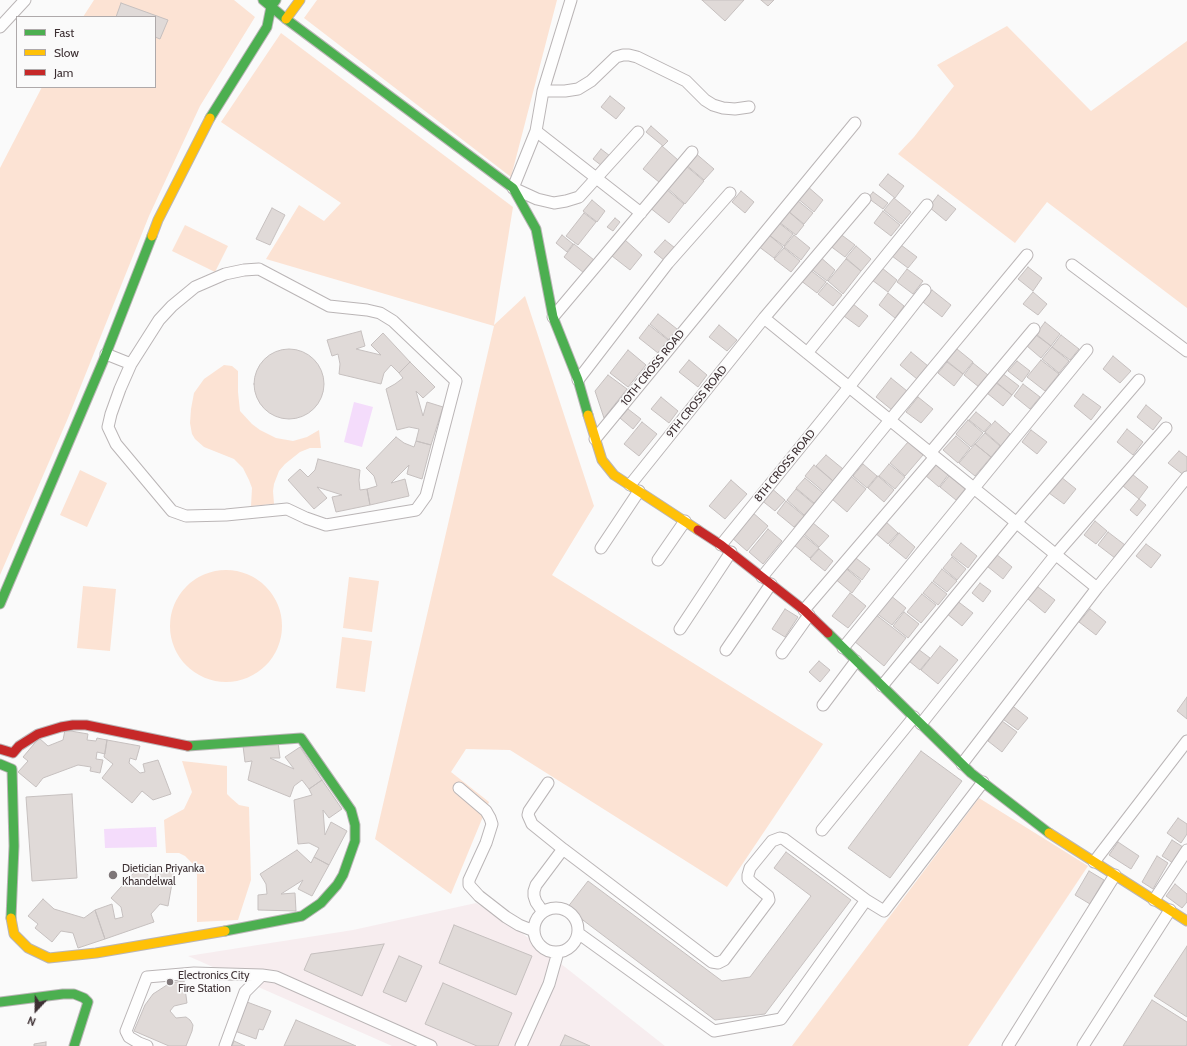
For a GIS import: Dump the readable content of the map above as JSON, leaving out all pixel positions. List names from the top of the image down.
{
  "streets": {
    "street": ["10TH CROSS ROAD", "9TH CROSS ROAD", "8TH CROSS ROAD"]
  },
  "places": ["Dietician Priyanka Khandelwal", "Electronics City Fire Station"],
  "legend": ["Fast", "Slow", "Jam"],
  "north": "bottom"
}
